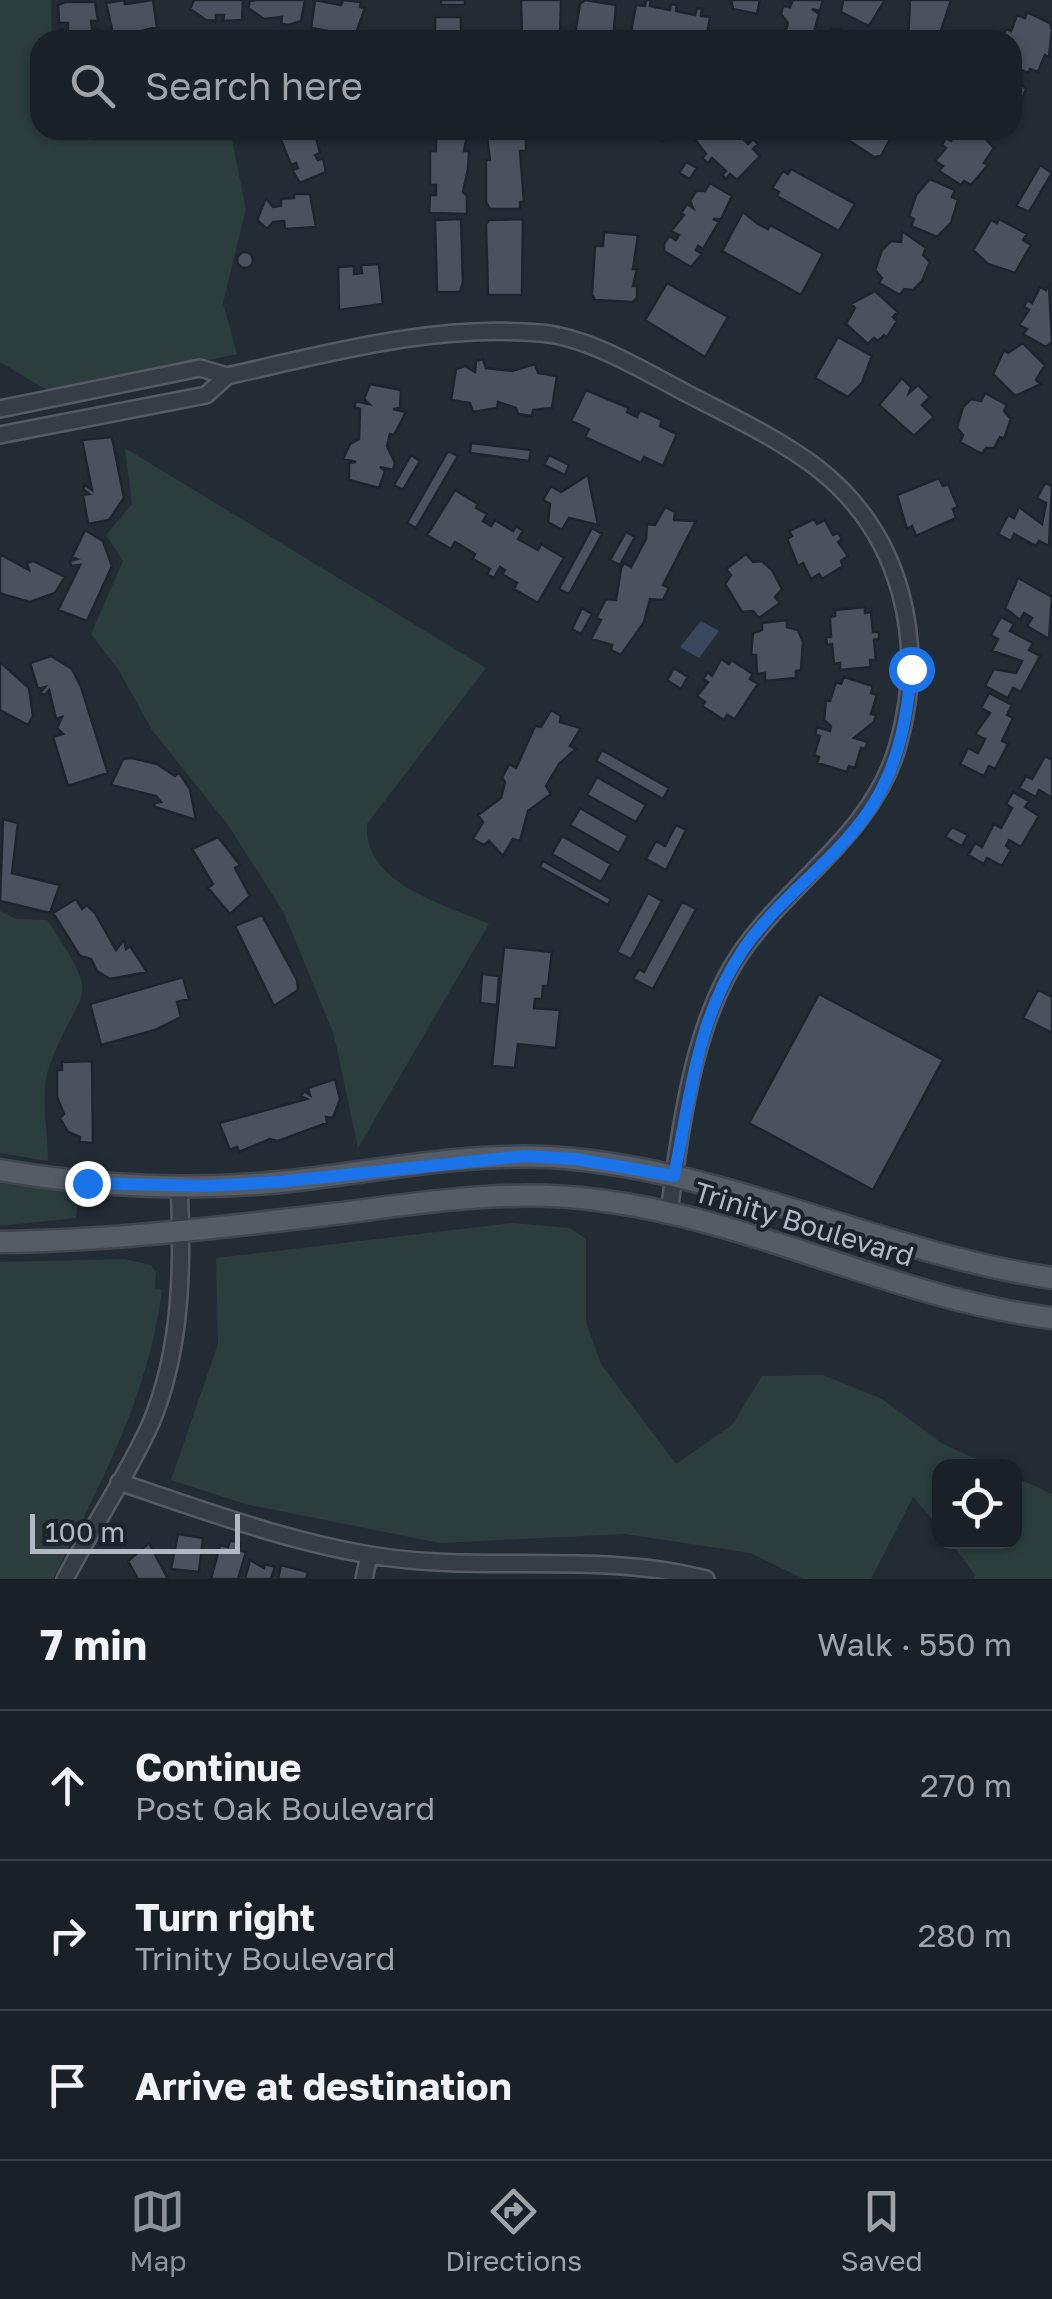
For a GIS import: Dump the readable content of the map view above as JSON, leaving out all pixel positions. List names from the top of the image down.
{
  "streets": {
    "main road": ["Trinity Boulevard"]
  },
  "scale_bar": "100 m",
  "page": {
    "search": "Search here",
    "scale": "100 m",
    "heading": ["7 min", "Walk · 550 m"],
    "list": [
      ["Continue", "Post Oak Boulevard", "270 m"],
      ["Turn right", "Trinity Boulevard", "280 m"],
      "Arrive at destination"
    ],
    "nav": ["Map", "Directions", "Saved"]
  }
}
